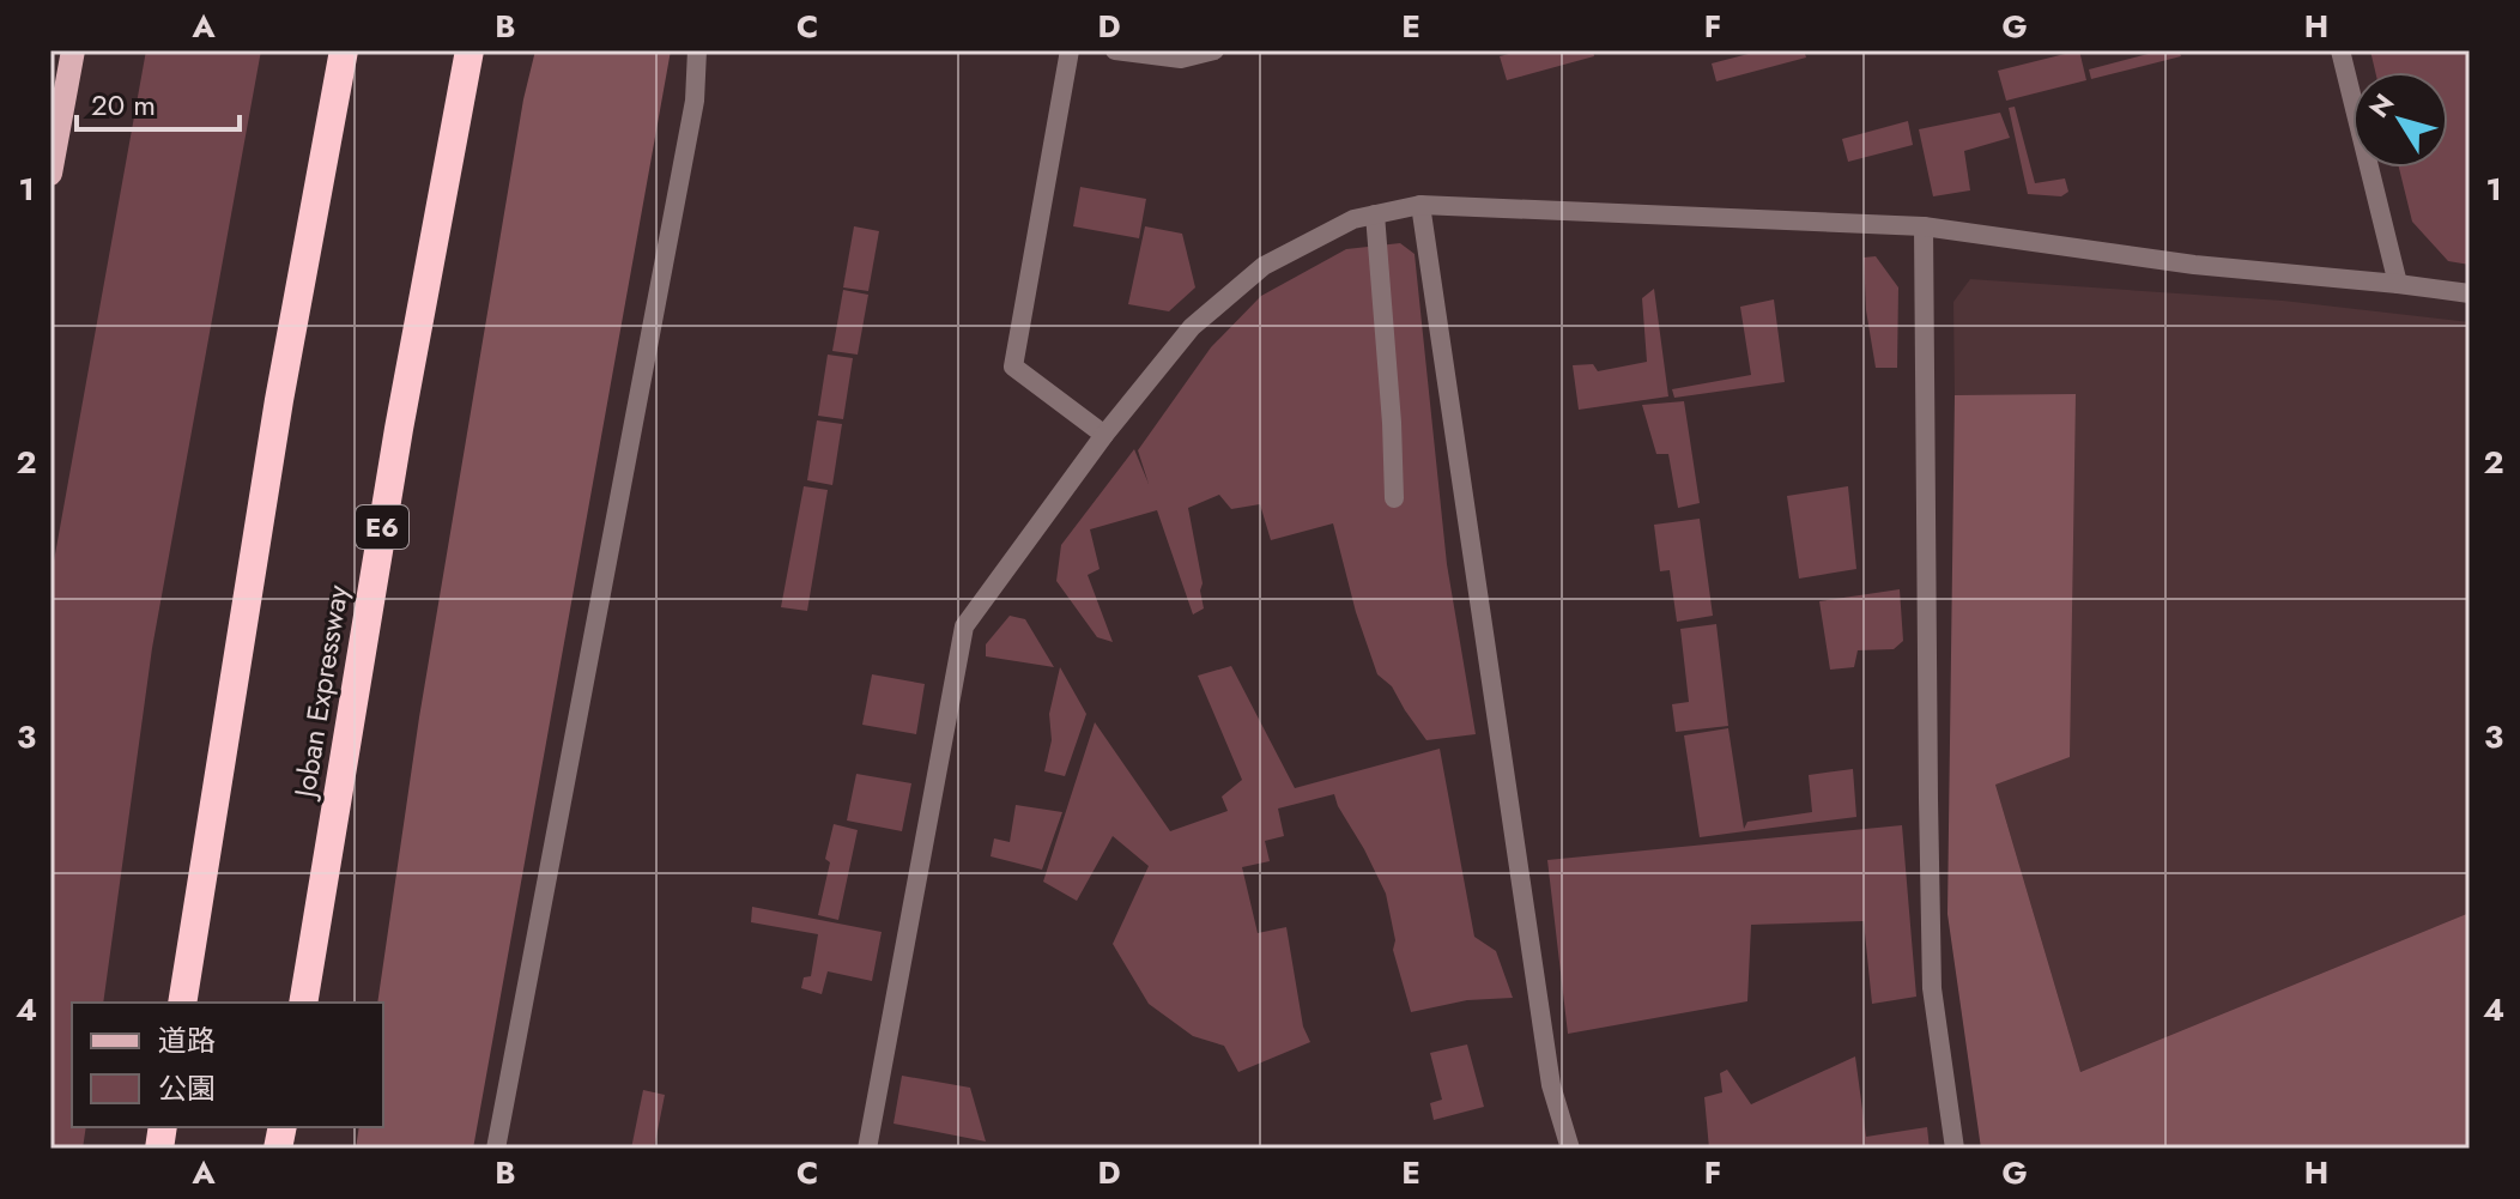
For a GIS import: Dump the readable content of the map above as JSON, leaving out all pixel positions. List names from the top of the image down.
{
  "streets": {
    "highway": ["E6", "Joban Expressway"]
  },
  "legend": ["道路", "公園"],
  "scale_bar": "20 m",
  "north": "top left",
  "grid": {
    "columns": [
      "A",
      "B",
      "C",
      "D",
      "E",
      "F",
      "G",
      "H"
    ],
    "rows": [
      "1",
      "2",
      "3",
      "4"
    ]
  }
}
